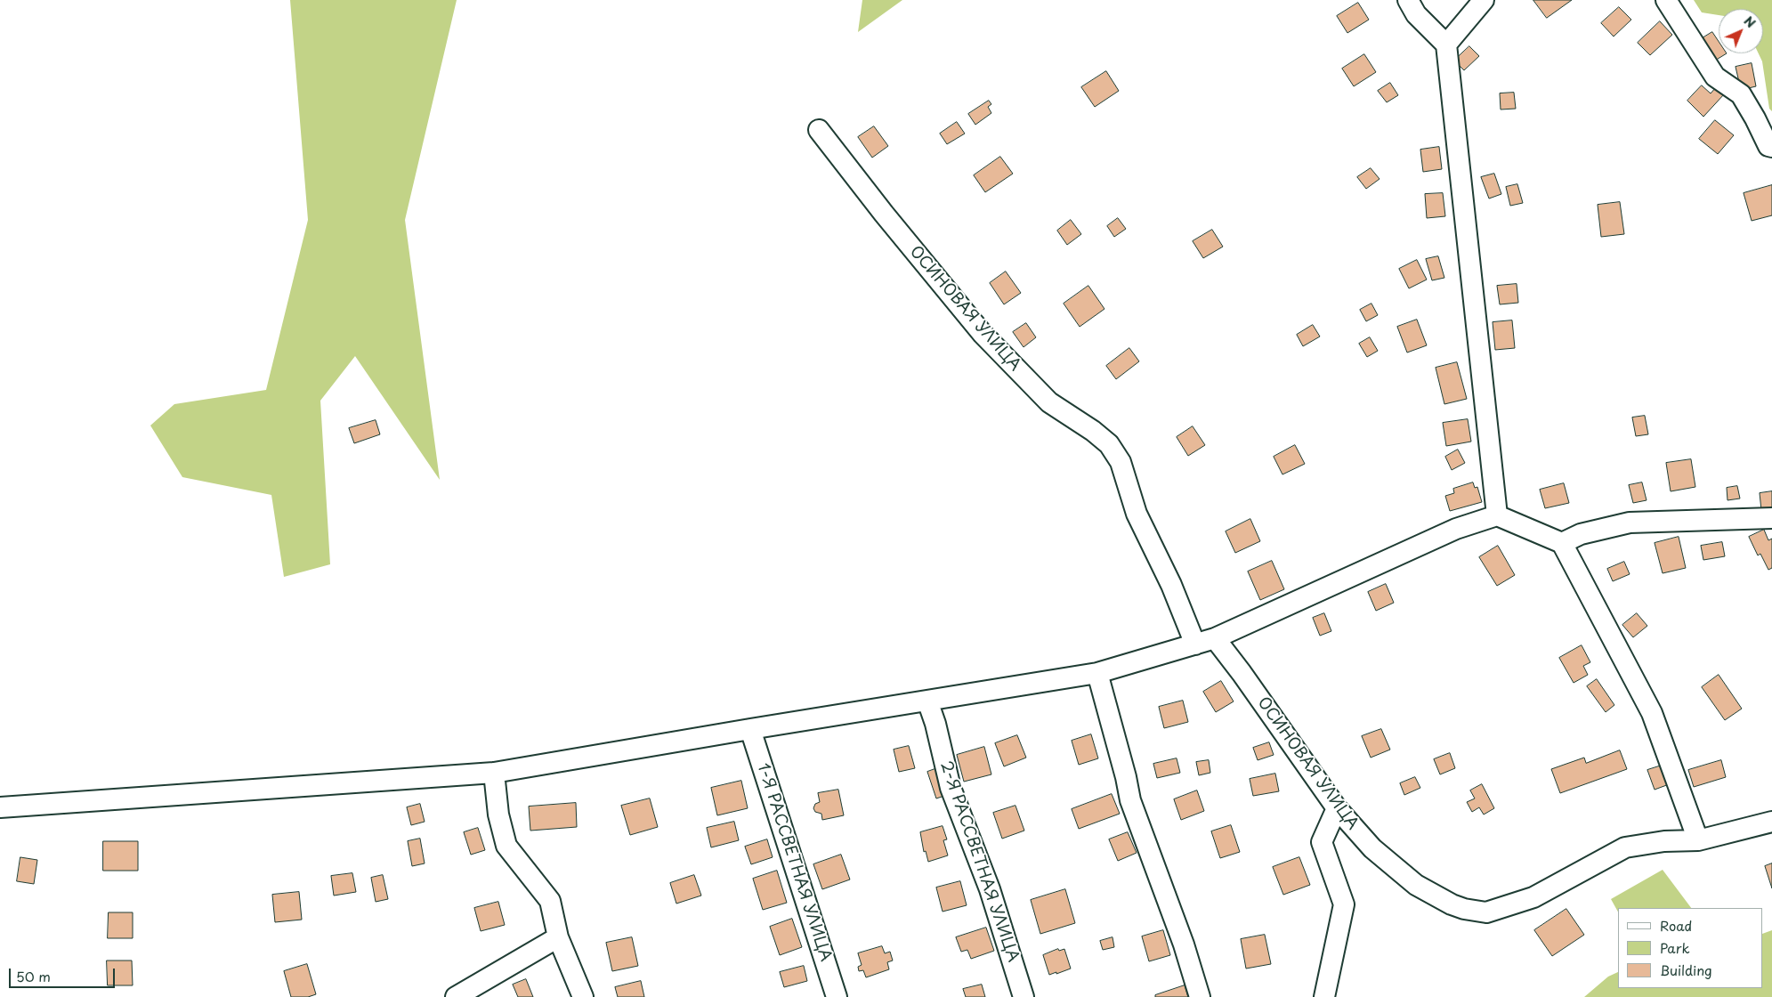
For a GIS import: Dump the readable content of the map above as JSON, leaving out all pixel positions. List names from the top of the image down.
{
  "streets": {
    "street": ["ОСИНОВАЯ УЛИЦА", "2-Я РАССВЕТНАЯ УЛИЦА", "1-Я РАССВЕТНАЯ УЛИЦА"]
  },
  "legend": ["Road", "Park", "Building"],
  "scale_bar": "50 m",
  "north": "top right"
}
